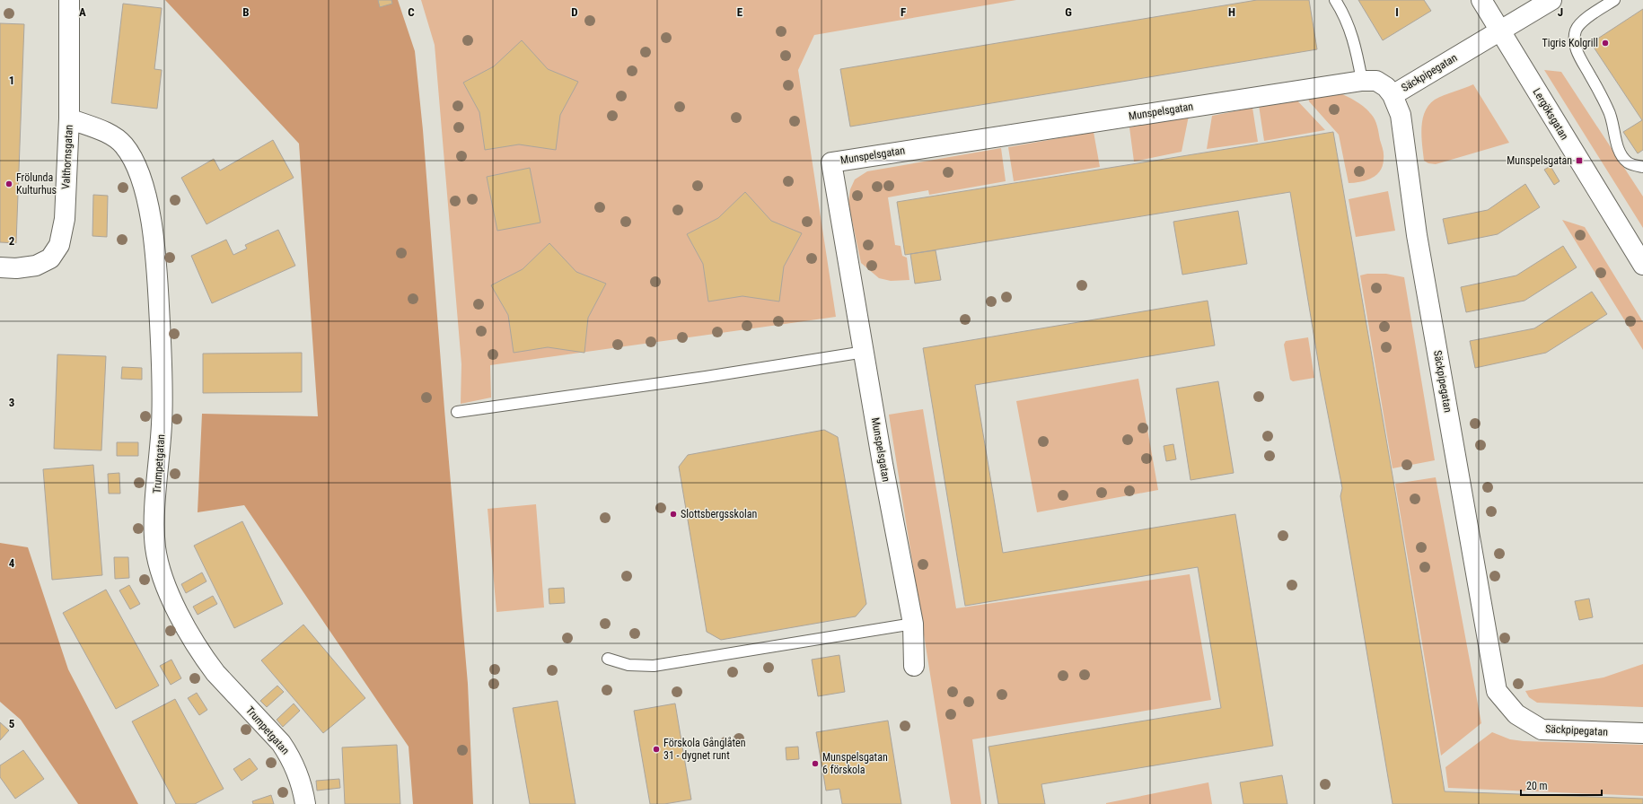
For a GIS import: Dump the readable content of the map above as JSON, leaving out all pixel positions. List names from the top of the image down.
{
  "streets": {
    "street": [
      "Säckpipegatan",
      "Munspelsgatan",
      "Lergöksgatan",
      "Valthornsgatan",
      "Trumpetgatan"
    ]
  },
  "crossings": [
    ["Säckpipegatan", "Munspelsgatan"],
    ["Säckpipegatan", "Lergöksgatan"],
    ["Valthornsgatan", "Trumpetgatan"]
  ],
  "places": {
    "other": [
      "Tigris Kolgrill",
      "Frölunda Kulturhus",
      "Slottsbergsskolan",
      "Förskola Gånglåten 31 - dygnet runt",
      "Munspelsgatan 6 förskola"
    ],
    "transit": ["Munspelsgatan"]
  },
  "scale_bar": "20 m",
  "grid": {
    "columns": [
      "A",
      "B",
      "C",
      "D",
      "E",
      "F",
      "G",
      "H",
      "I",
      "J"
    ],
    "rows": [
      "1",
      "2",
      "3",
      "4",
      "5"
    ]
  }
}
